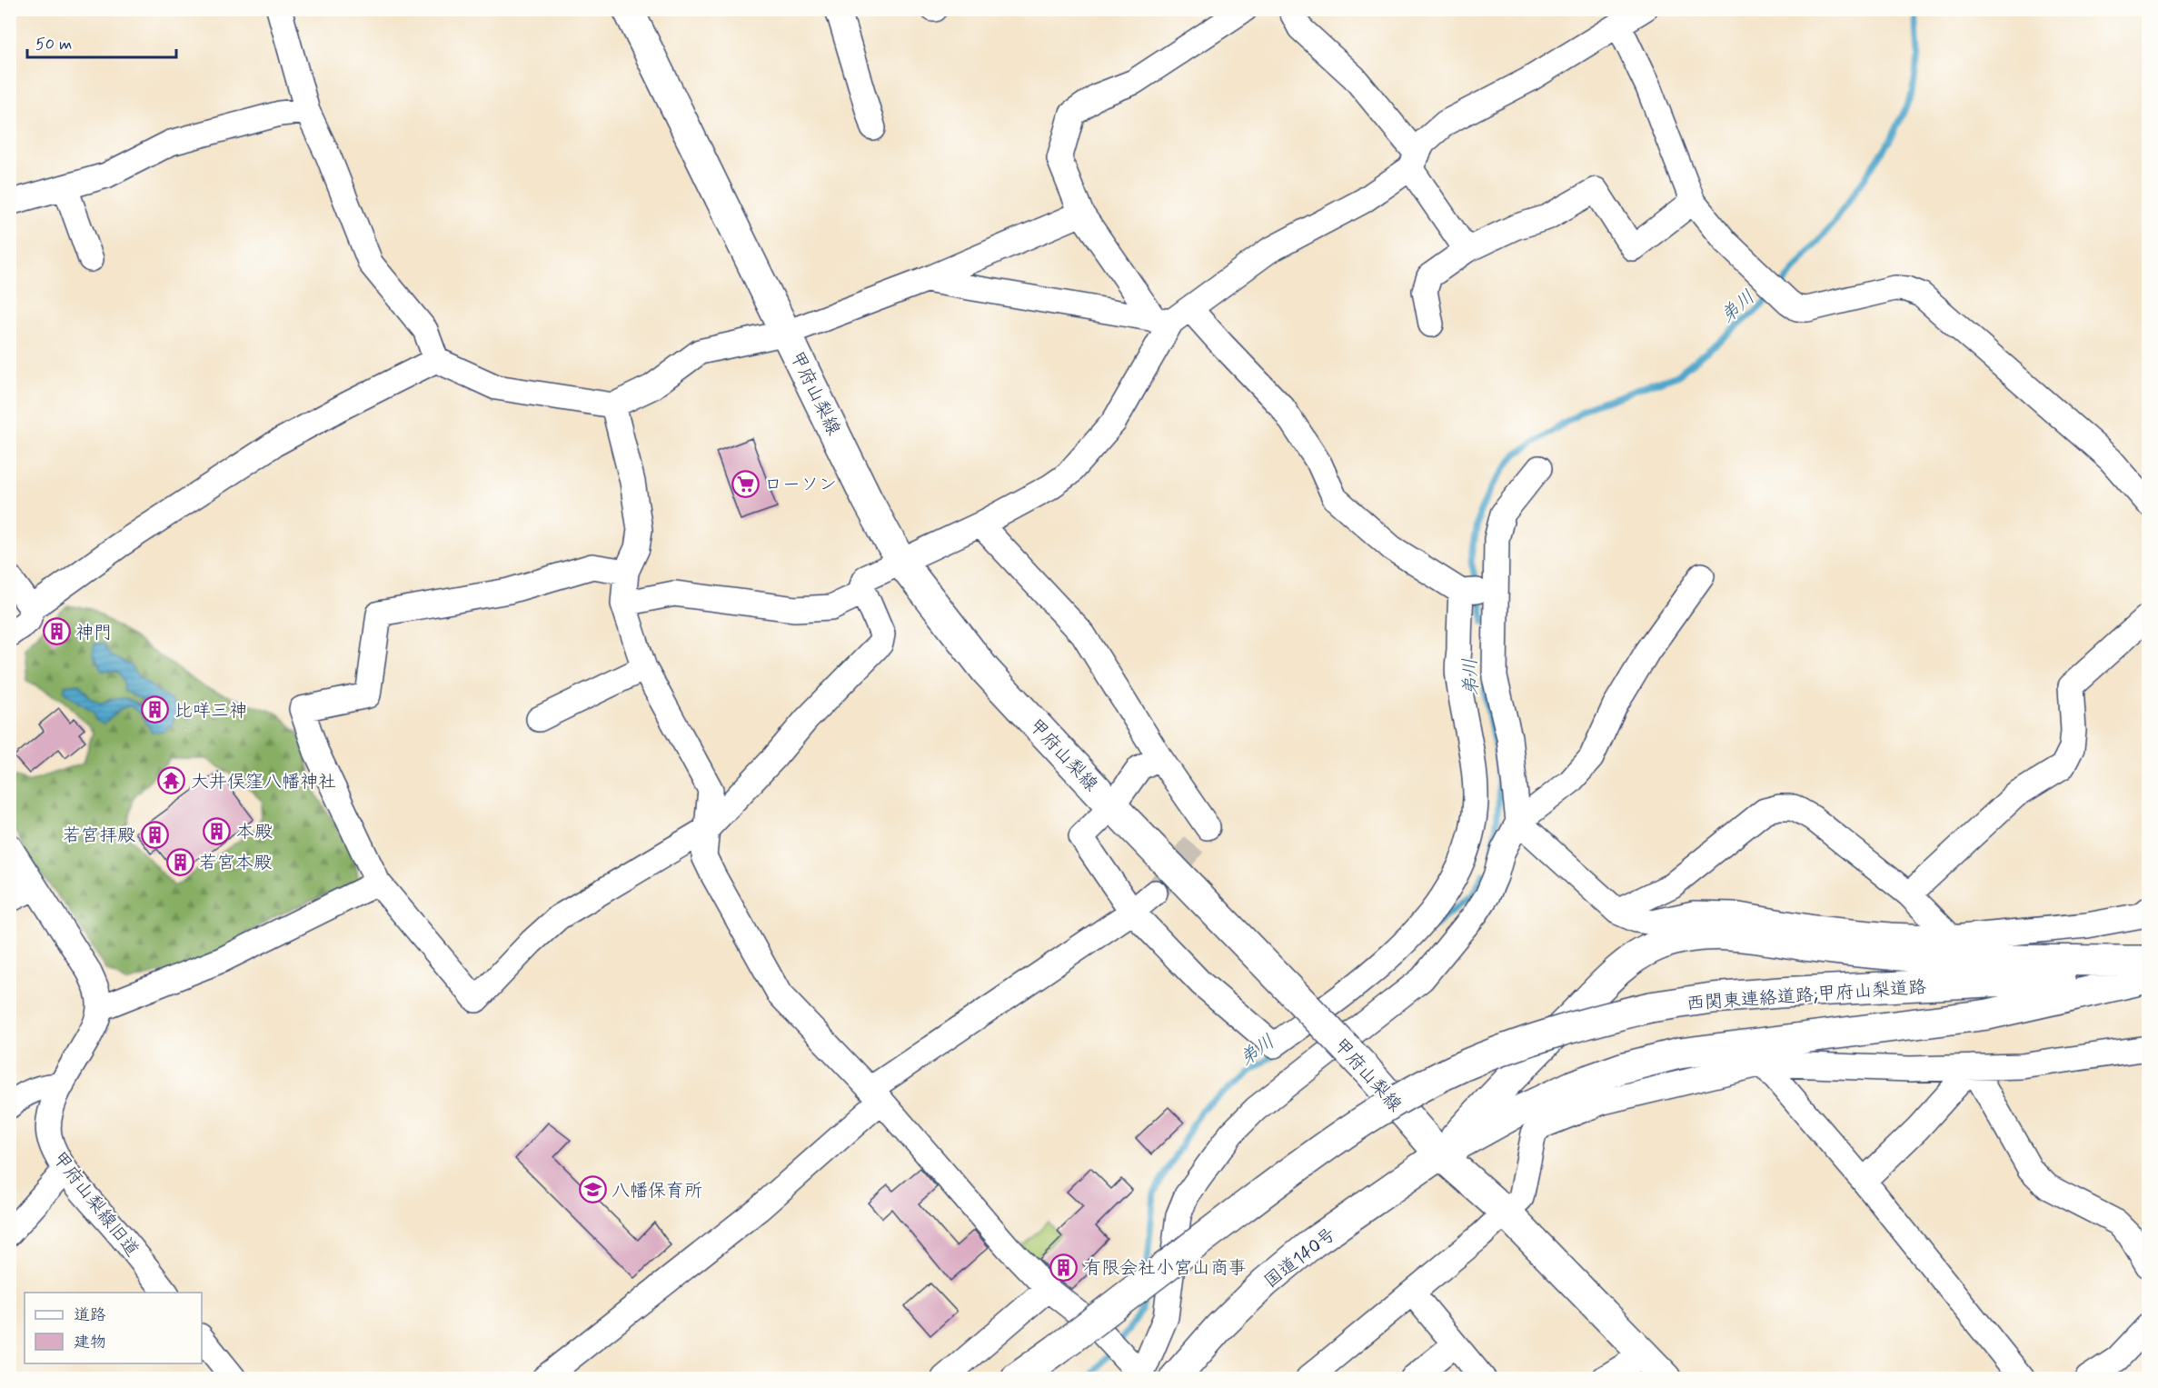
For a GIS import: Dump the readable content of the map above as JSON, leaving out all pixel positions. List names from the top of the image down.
{
  "streets": {
    "main road": ["甲府山梨線", "西関東連絡道路;甲府山梨道路", "国道140号"],
    "street": ["甲府山梨線旧道"]
  },
  "crossings": [
    ["甲府山梨線", "国道140号"]
  ],
  "water": ["弟川"],
  "places": {
    "supermarket": ["ローソン"],
    "building": [
      "神門",
      "比咩三神",
      "本殿",
      "若宮拝殿",
      "若宮本殿",
      "有限会社小宮山商事"
    ],
    "temple": ["大井俣窪八幡神社"],
    "school or university": ["八幡保育所"]
  },
  "legend": ["道路", "建物"],
  "scale_bar": "50 m"
}
